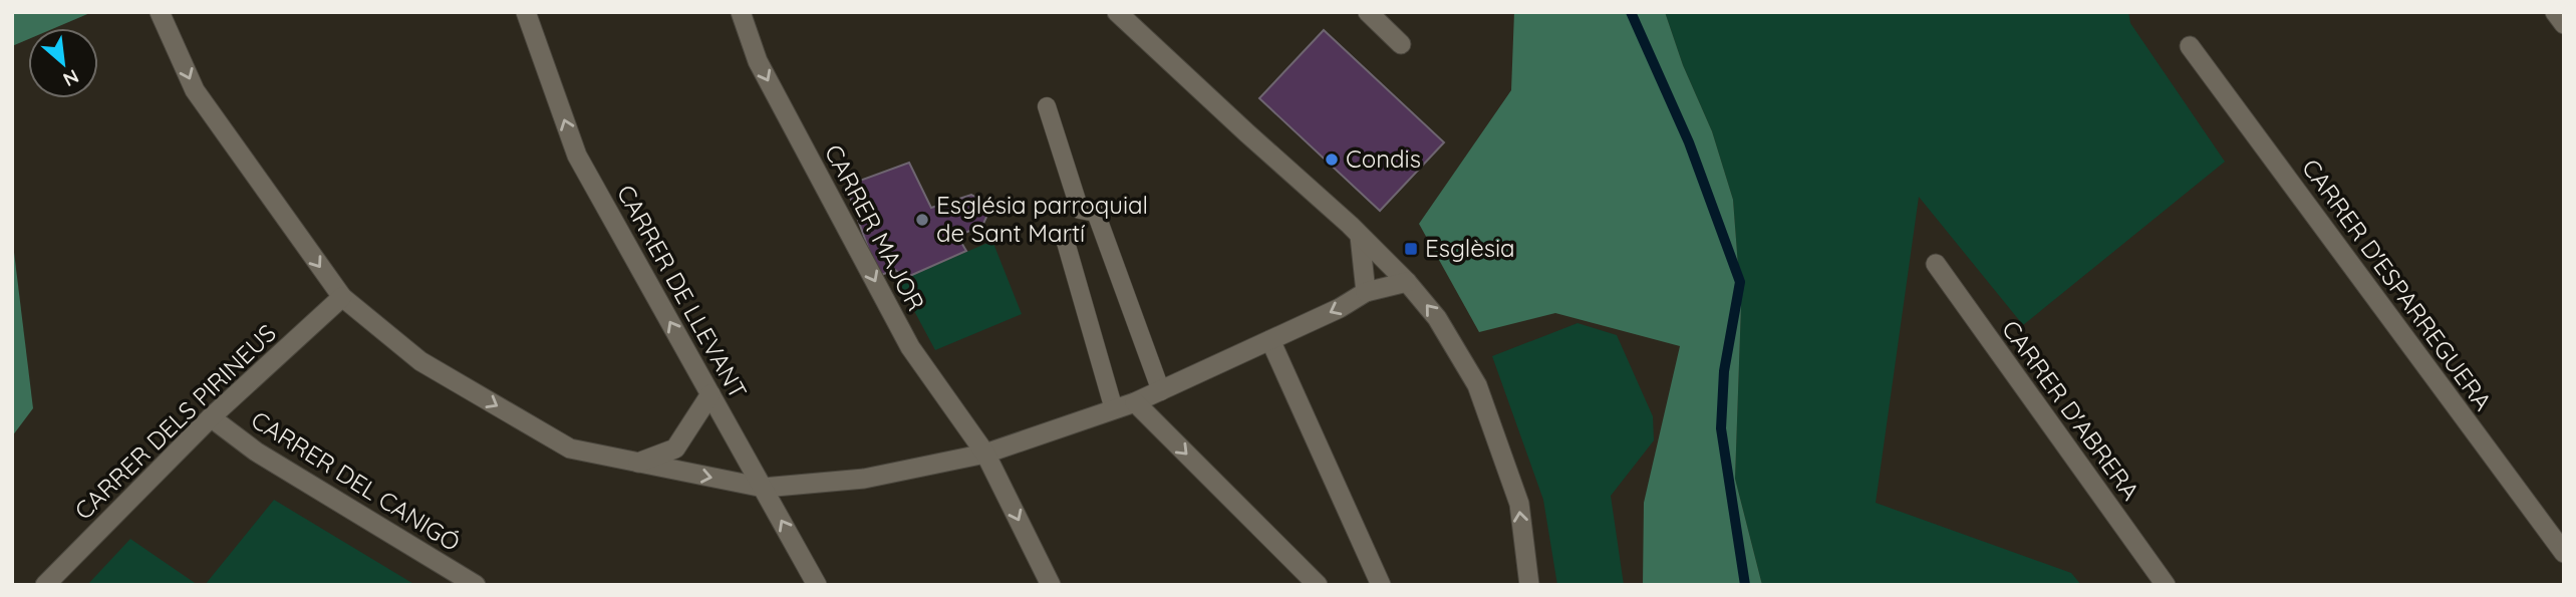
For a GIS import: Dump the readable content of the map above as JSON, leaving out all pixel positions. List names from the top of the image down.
{
  "streets": {
    "street": [
      "CARRER MAJOR",
      "CARRER D'ESPARREGUERA",
      "CARRER DE LLEVANT",
      "CARRER D'ABRERA",
      "CARRER DELS PIRINEUS",
      "CARRER DEL CANIGÓ"
    ]
  },
  "crossings": [
    ["CARRER DELS PIRINEUS", "CARRER DEL CANIGÓ"]
  ],
  "one_way": ["CARRER MAJOR", "CARRER DE LLEVANT"],
  "places": {
    "other": ["Condis", "Església parroquial de Sant Martí"],
    "transit": ["Esglèsia"]
  },
  "north": "bottom right"
}
